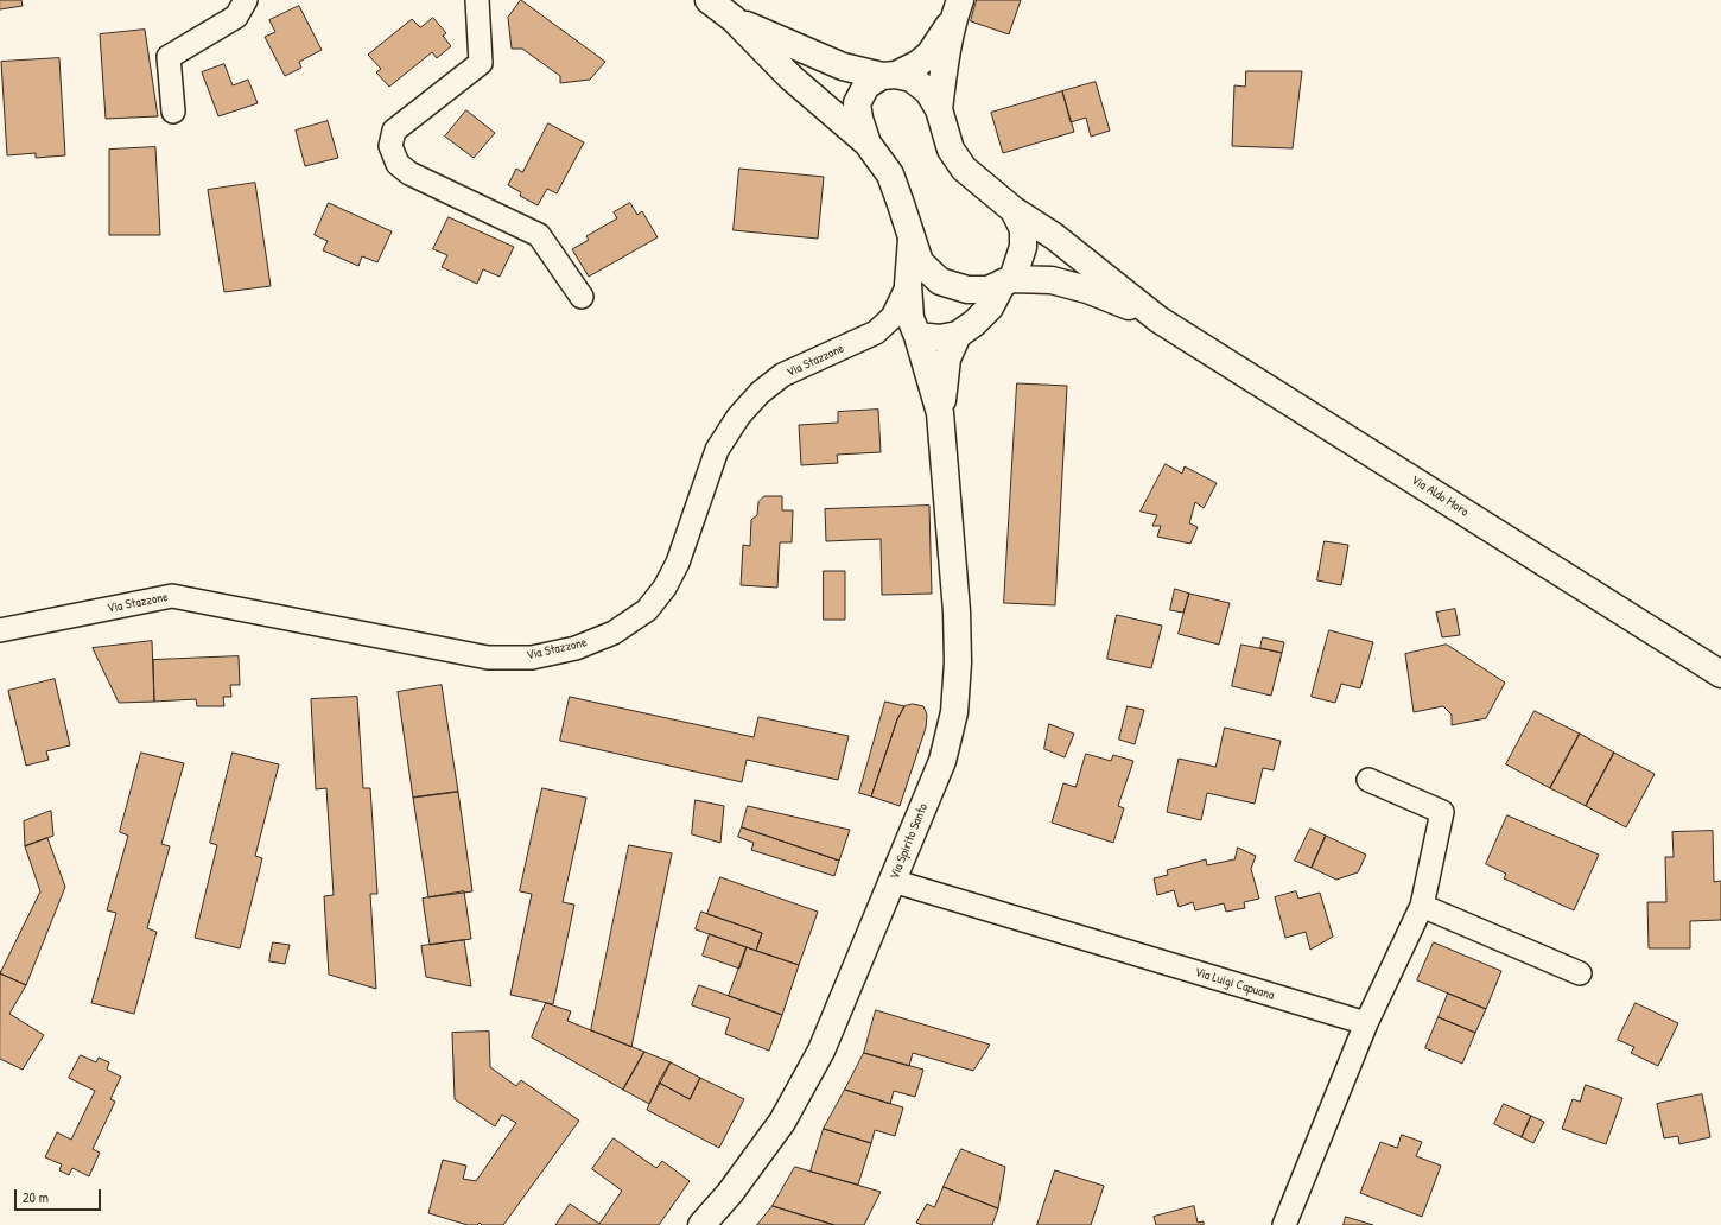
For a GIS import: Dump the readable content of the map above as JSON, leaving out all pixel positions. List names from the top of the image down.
{
  "streets": {
    "main road": ["Via Aldo Moro", "Via Spirito Santo"],
    "street": ["Via Stazzone", "Via Luigi Capuana"]
  },
  "crossings": [
    ["Via Spirito Santo", "Via Luigi Capuana"]
  ],
  "scale_bar": "20 m"
}
